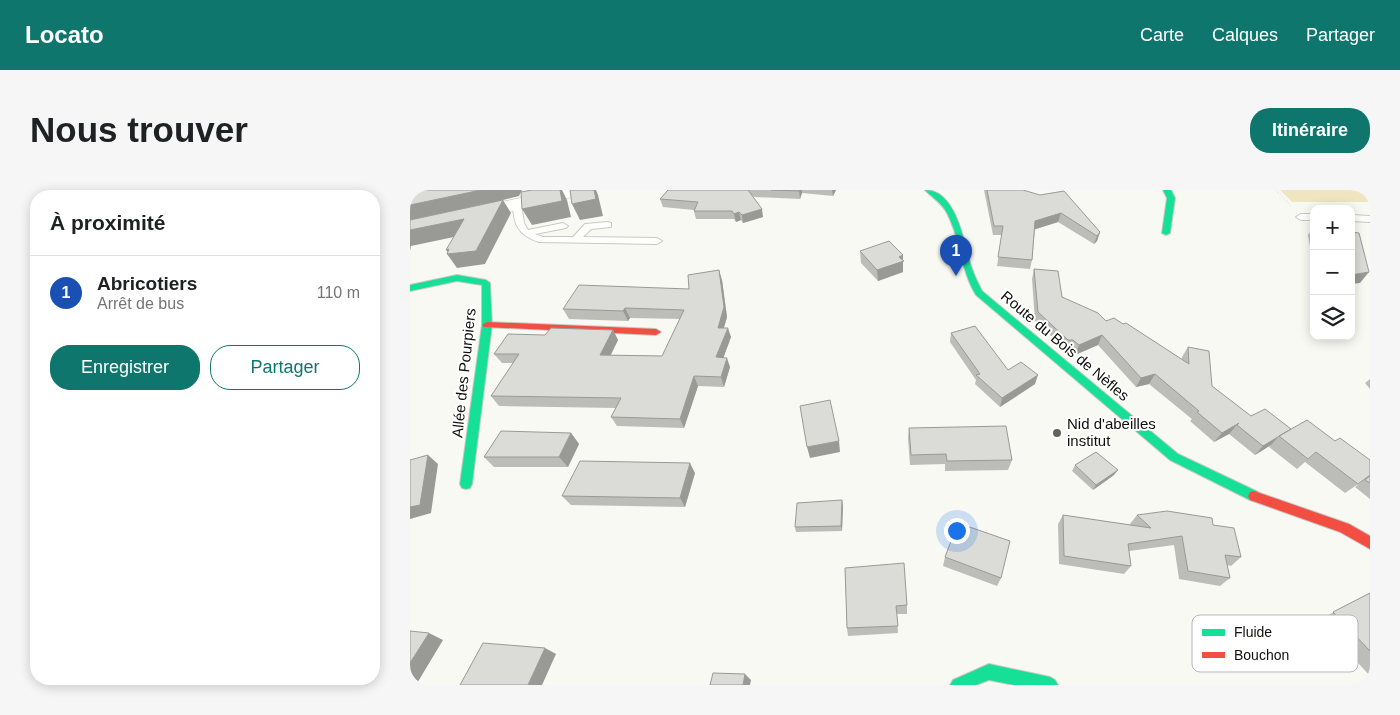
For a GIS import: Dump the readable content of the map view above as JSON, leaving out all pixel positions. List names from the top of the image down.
{
  "streets": {
    "street": ["Route du Bois de Nèfles", "Allée des Pourpiers"]
  },
  "places": ["Nid d'abeilles institut"],
  "legend": ["Fluide", "Bouchon"],
  "page": {
    "header": "Locato",
    "nav": ["Carte", "Calques", "Partager"],
    "buttons": [
      "Itinéraire",
      ["Enregistrer", "Partager"]
    ],
    "title": "Nous trouver",
    "heading": "À proximité",
    "map_buttons": ["+", "−"],
    "pins": "1",
    "list": [
      {
        "mark": "1",
        "name": "Abricotiers",
        "note": "Arrêt de bus",
        "value": "110 m"
      }
    ]
  }
}
